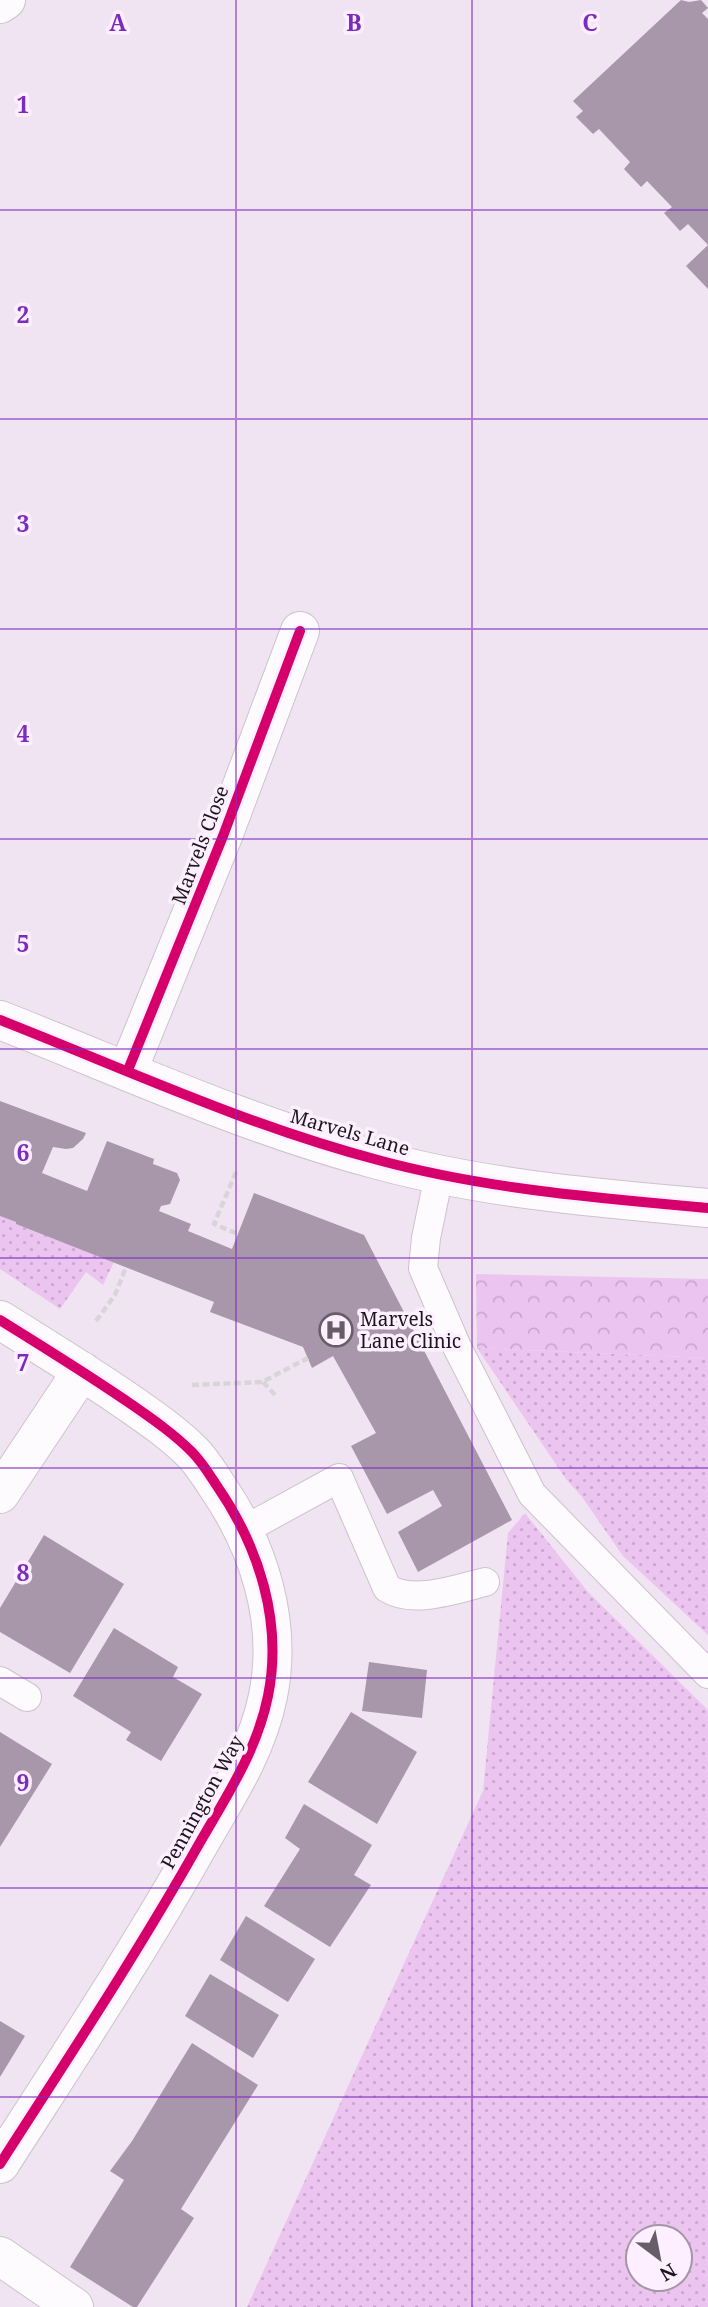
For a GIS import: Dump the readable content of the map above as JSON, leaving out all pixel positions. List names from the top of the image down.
{
  "streets": {
    "street": ["Marvels Close", "Marvels Lane", "Pennington Way"]
  },
  "crossings": [
    ["Marvels Close", "Marvels Lane"]
  ],
  "places": {
    "hospital": ["Marvels Lane Clinic"]
  },
  "north": "bottom right",
  "grid": {
    "columns": ["A", "B", "C"],
    "rows": [
      "1",
      "2",
      "3",
      "4",
      "5",
      "6",
      "7",
      "8",
      "9"
    ]
  }
}
